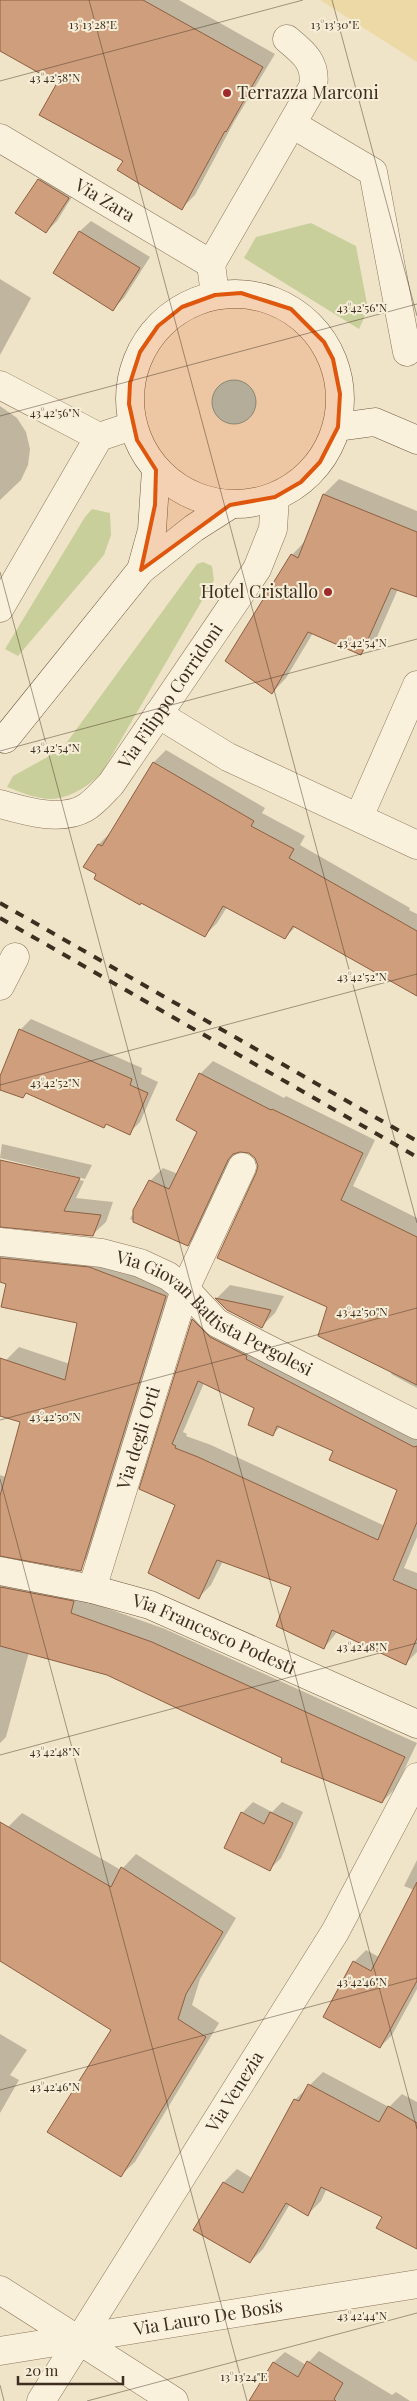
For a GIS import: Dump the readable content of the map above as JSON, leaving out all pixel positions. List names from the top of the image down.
{
  "streets": {
    "street": [
      "Via Zara",
      "Via Filippo Corridoni",
      "Via Giovan Battista Pergolesi",
      "Via degli Orti",
      "Via Francesco Podesti",
      "Via Venezia",
      "Via Lauro De Bosis"
    ]
  },
  "crossings": [
    ["Via Giovan Battista Pergolesi", "Via degli Orti"],
    ["Via degli Orti", "Via Francesco Podesti"],
    ["Via Venezia", "Via Lauro De Bosis"]
  ],
  "places": ["Terrazza Marconi", "Hotel Cristallo"],
  "scale_bar": "20 m",
  "coordinates": [
    "13°13'30\"E",
    "13°13'28\"E",
    "43°42'58\"N",
    "43°42'56\"N",
    "43°42'54\"N",
    "43°42'52\"N",
    "43°42'50\"N",
    "43°42'48\"N",
    "43°42'46\"N",
    "43°42'44\"N",
    "13°13'24\"E"
  ]
}
